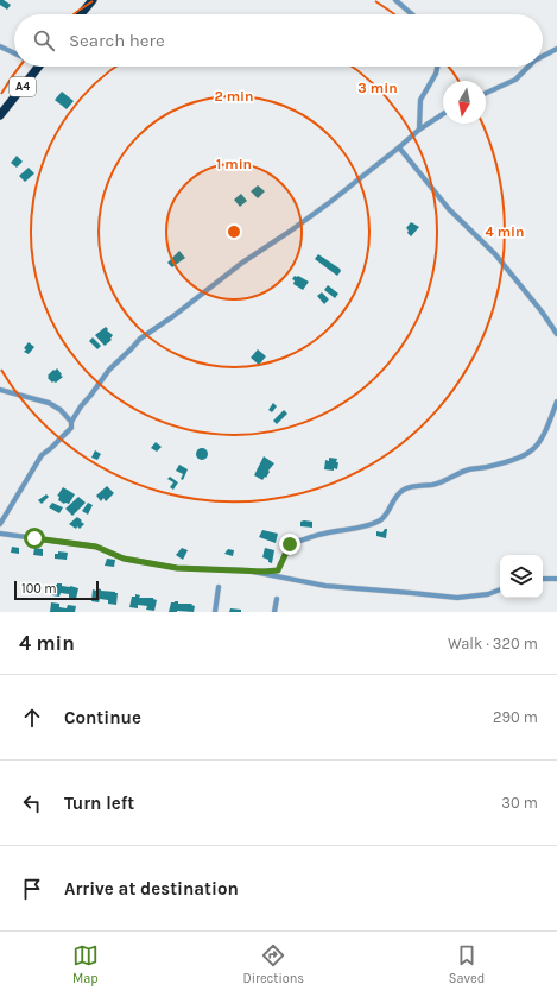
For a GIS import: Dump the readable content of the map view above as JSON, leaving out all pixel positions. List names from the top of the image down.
{
  "streets": {
    "highway": ["A4"]
  },
  "scale_bar": "100 m",
  "north": "bottom",
  "page": {
    "search": "Search here",
    "scale": "100 m",
    "heading": ["4 min", "Walk · 320 m"],
    "list": [
      ["Continue", "290 m"],
      ["Turn left", "30 m"],
      "Arrive at destination"
    ],
    "nav": ["Map", "Directions", "Saved"]
  },
  "rings": [
    "3 min",
    "2 min",
    "1 min",
    "4 min"
  ]
}
